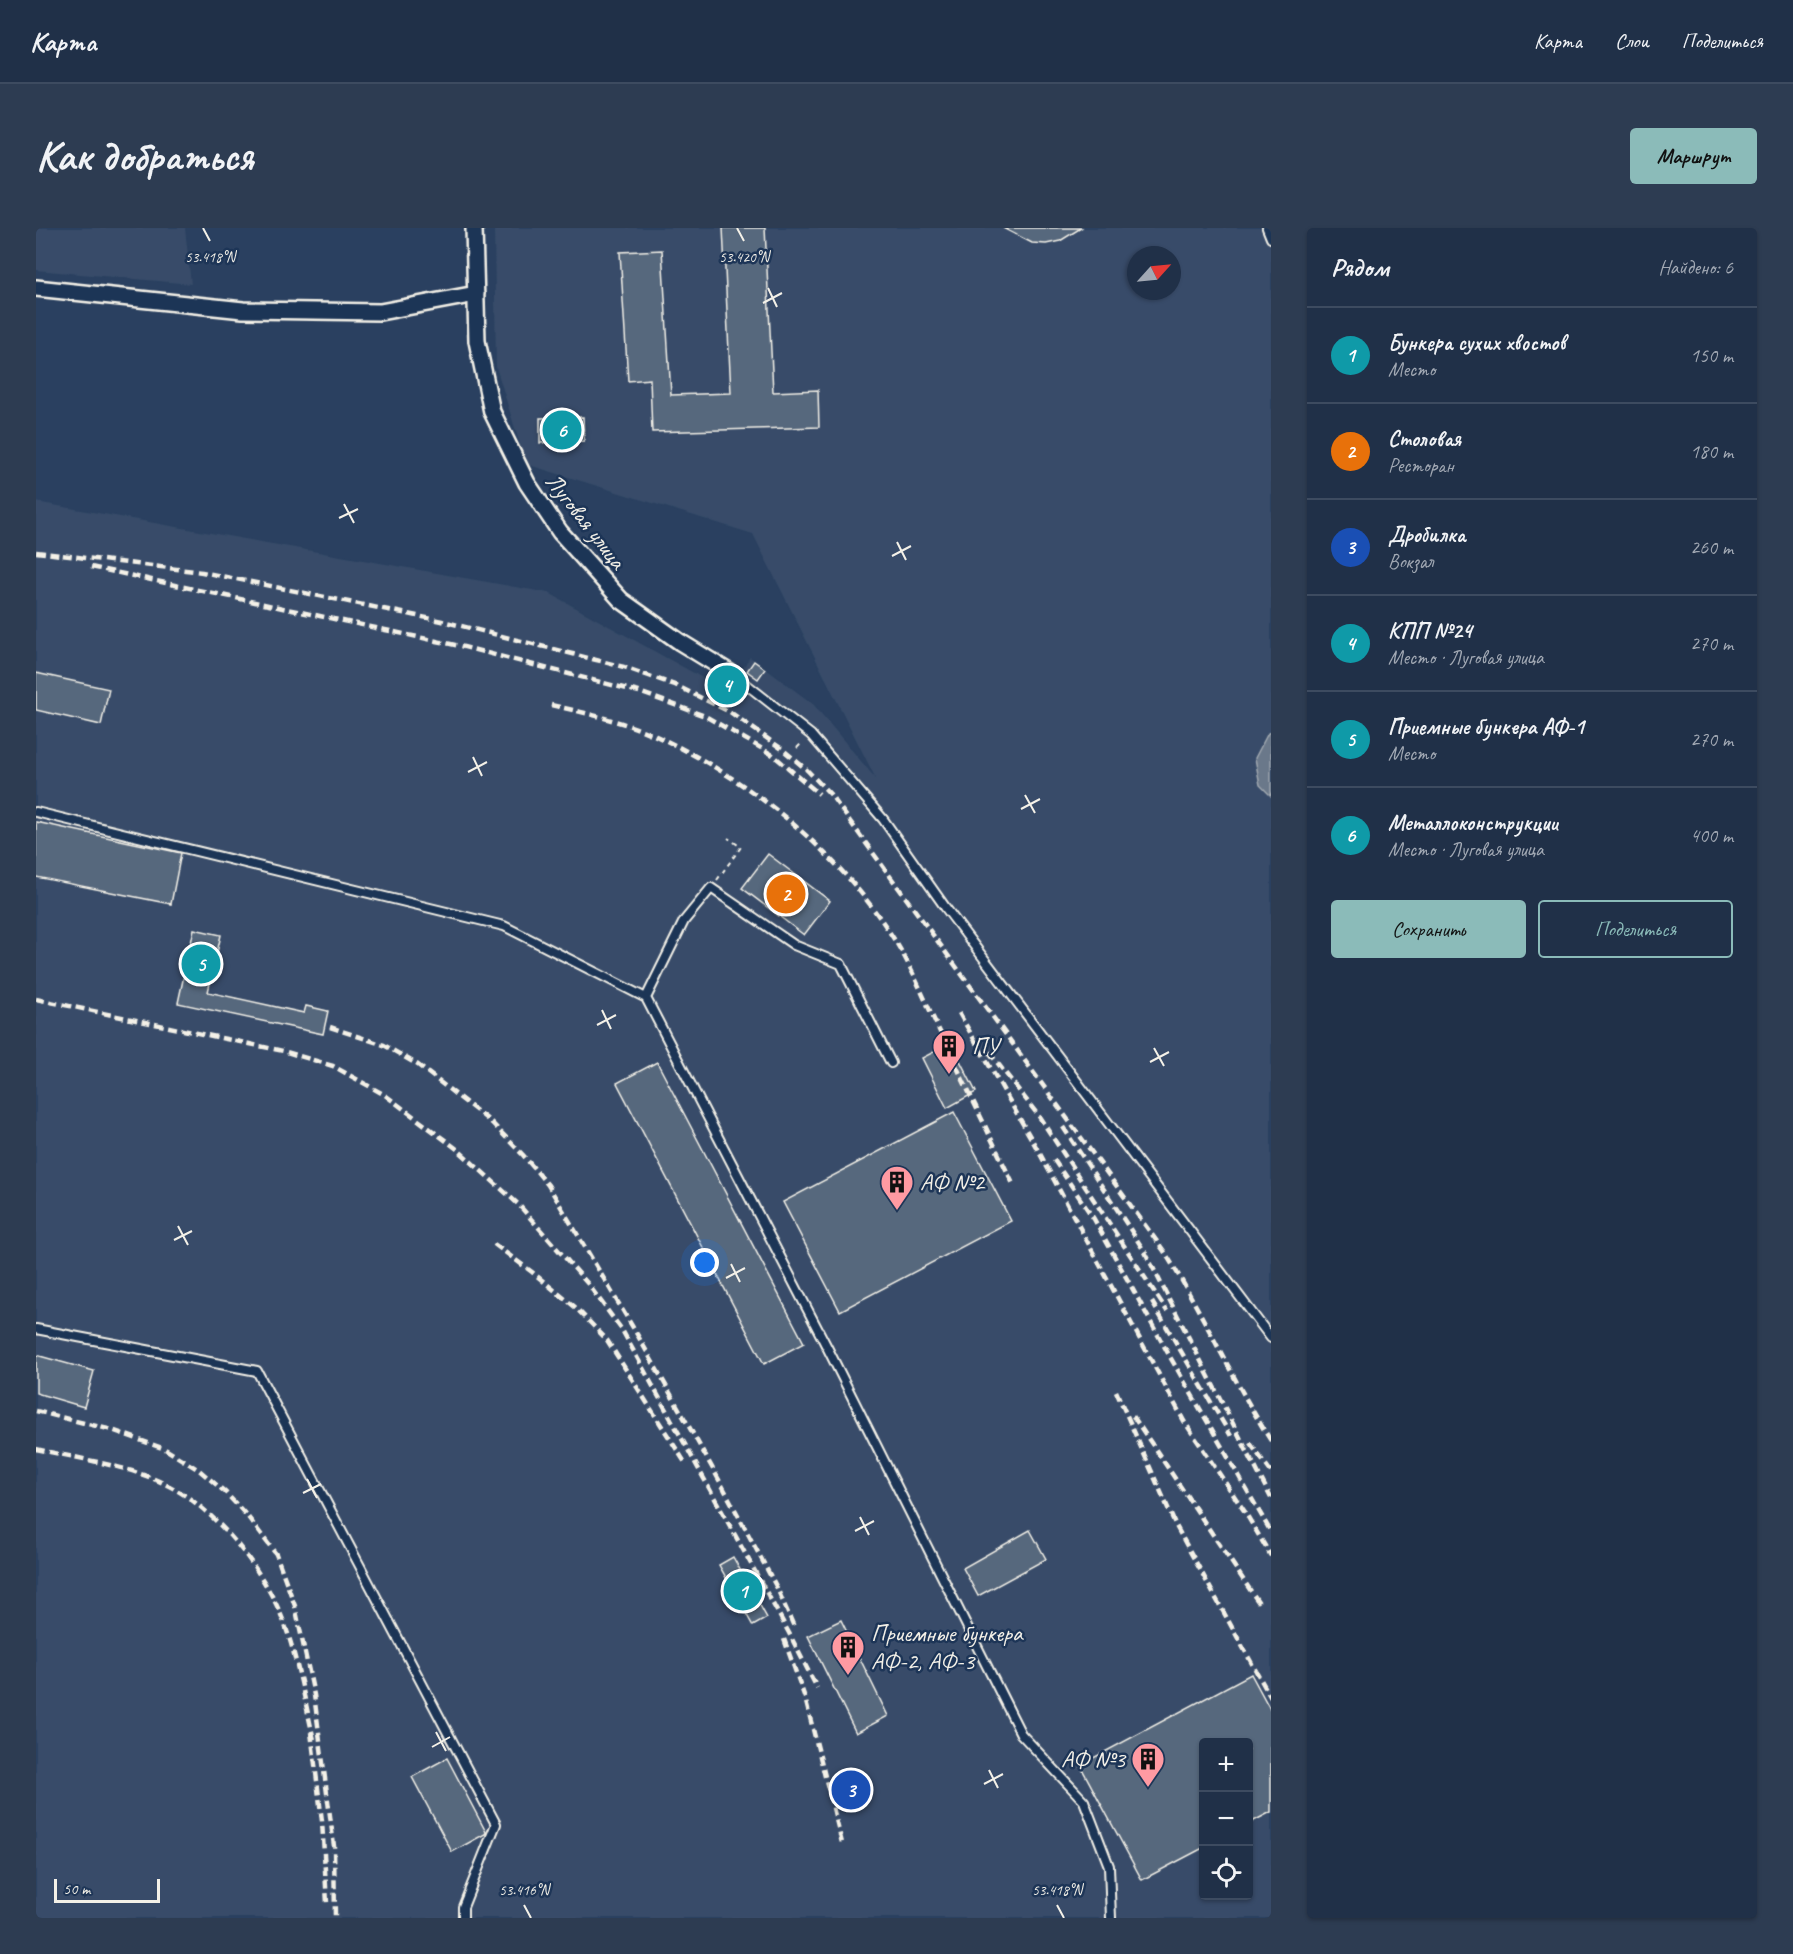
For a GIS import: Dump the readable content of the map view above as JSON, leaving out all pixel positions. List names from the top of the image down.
{
  "streets": {
    "street": ["Луговая улица"]
  },
  "places": {
    "building": [
      "ПУ",
      "АФ №2",
      "Приемные бункера АФ-2, АФ-3",
      "АФ №3"
    ]
  },
  "scale_bar": "50 m",
  "north": "top right",
  "page": {
    "header": "Карта",
    "nav": ["Карта", "Слои", "Поделиться"],
    "buttons": [
      "Маршрут",
      ["Сохранить", "Поделиться"]
    ],
    "title": "Как добраться",
    "heading": ["Рядом", "Найдено: 6"],
    "list": [
      {
        "mark": "1",
        "name": "Бункера сухих хвостов",
        "note": "Место",
        "value": "150 m"
      },
      {
        "mark": "2",
        "name": "Столовая",
        "note": "Ресторан",
        "value": "180 m"
      },
      {
        "mark": "3",
        "name": "Дробилка",
        "note": "Вокзал",
        "value": "260 m"
      },
      {
        "mark": "4",
        "name": "КПП №24",
        "note": "Место · Луговая улица",
        "value": "270 m"
      },
      {
        "mark": "5",
        "name": "Приемные бункера АФ-1",
        "note": "Место",
        "value": "270 m"
      },
      {
        "mark": "6",
        "name": "Металлоконструкции",
        "note": "Место · Луговая улица",
        "value": "400 m"
      }
    ],
    "pins": [
      "6",
      "4",
      "2",
      "5",
      "1",
      "3"
    ],
    "map_buttons": ["+", "−"],
    "scale": "50 m"
  },
  "coordinates": ["53.418°N", "53.420°N", "53.416°N"]
}
